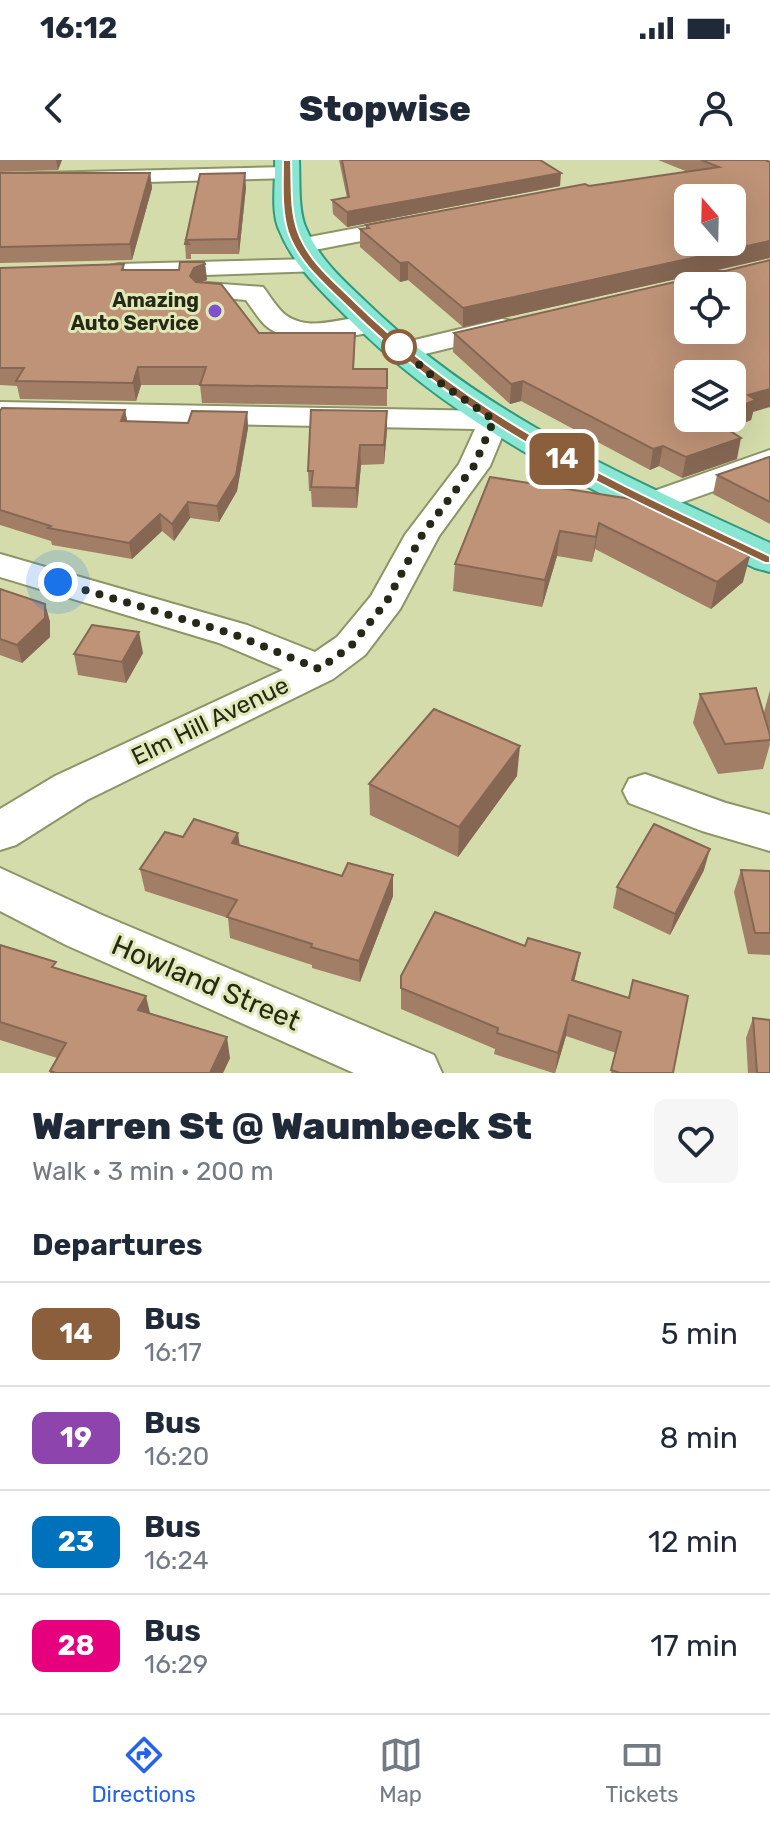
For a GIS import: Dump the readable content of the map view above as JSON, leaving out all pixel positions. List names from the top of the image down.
{
  "streets": {
    "street": ["Elm Hill Avenue", "Howland Street"]
  },
  "places": ["Amazing Auto Service"],
  "lines": ["bus line 14"],
  "north": "top",
  "page": {
    "status": "16:12",
    "header": "Stopwise",
    "on_map": "14",
    "heading": [
      ["Warren St @ Waumbeck St", "Walk · 3 min · 200 m"],
      "Departures"
    ],
    "list": [
      {
        "mark": "14",
        "name": "Bus",
        "note": "16:17",
        "value": "5 min"
      },
      {
        "mark": "19",
        "name": "Bus",
        "note": "16:20",
        "value": "8 min"
      },
      {
        "mark": "23",
        "name": "Bus",
        "note": "16:24",
        "value": "12 min"
      },
      {
        "mark": "28",
        "name": "Bus",
        "note": "16:29",
        "value": "17 min"
      }
    ],
    "tabs": ["Directions", "Map", "Tickets"]
  }
}
